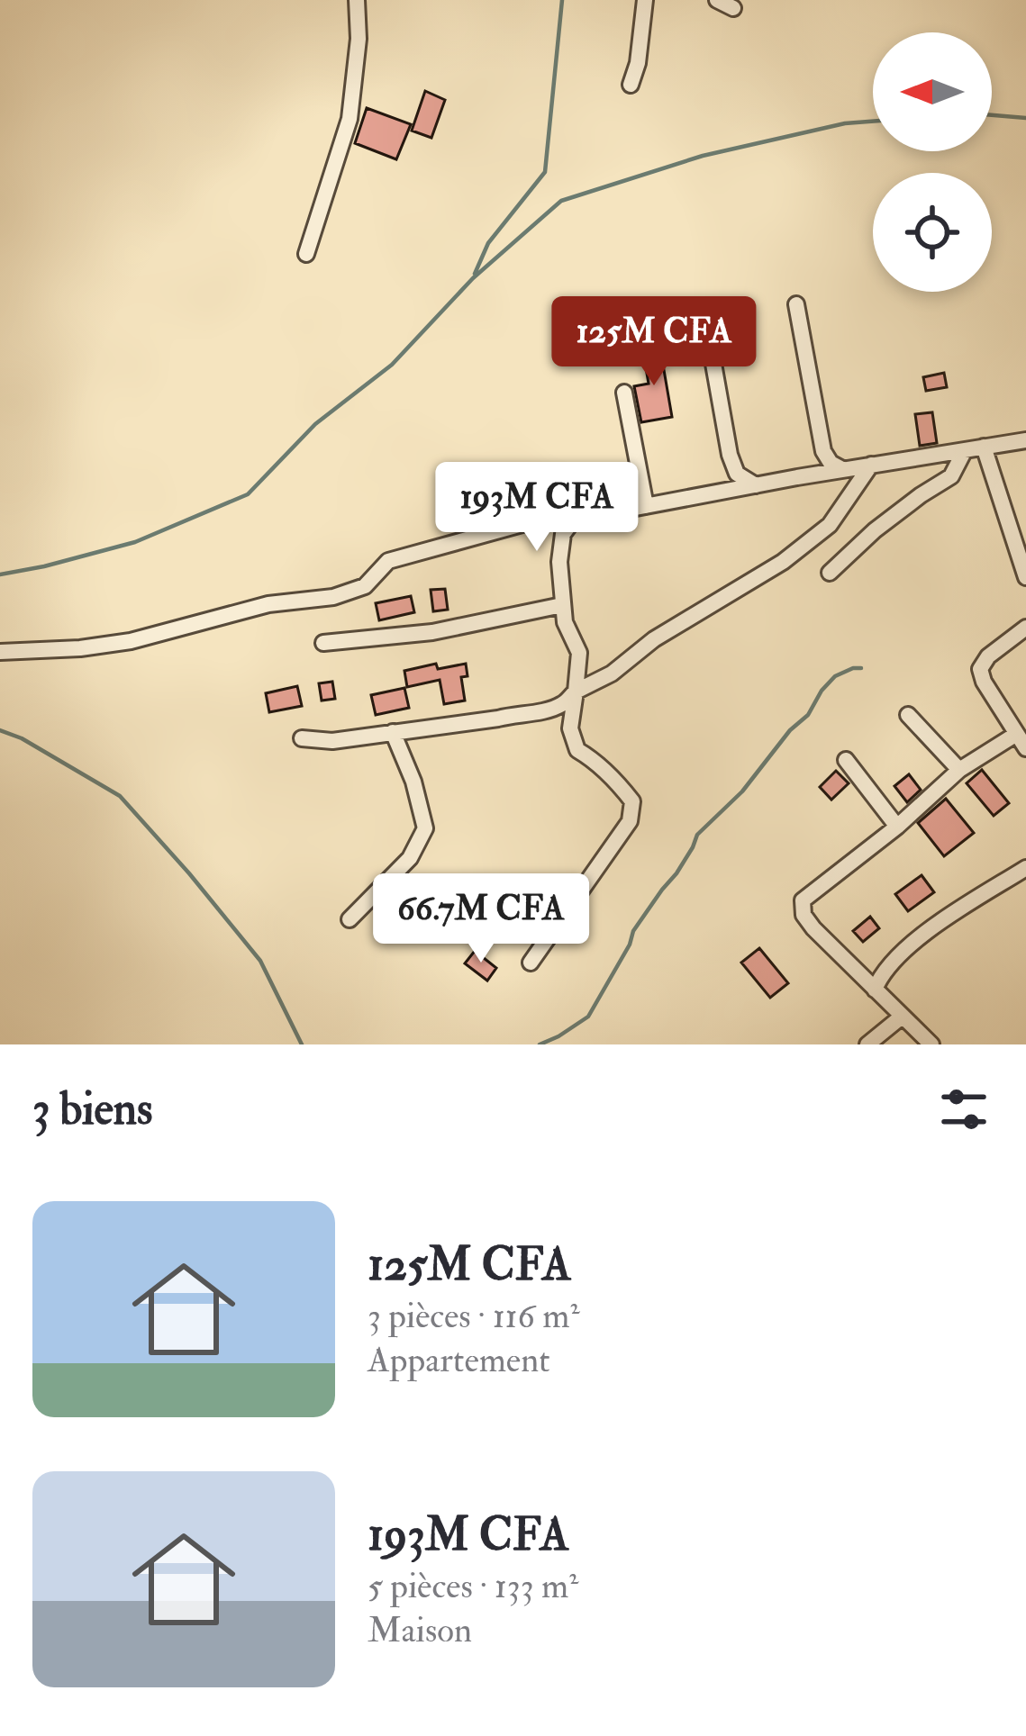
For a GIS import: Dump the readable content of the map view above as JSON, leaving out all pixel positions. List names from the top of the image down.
{
  "north": "left",
  "page": {
    "price": ["125M CFA", "193M CFA", "66.7M CFA"],
    "heading": "3 biens",
    "list": [
      {
        "name": "125M CFA",
        "note": "3 pièces · 116 m² · Appartement"
      },
      {
        "name": "193M CFA",
        "note": "5 pièces · 133 m² · Maison"
      }
    ]
  }
}
